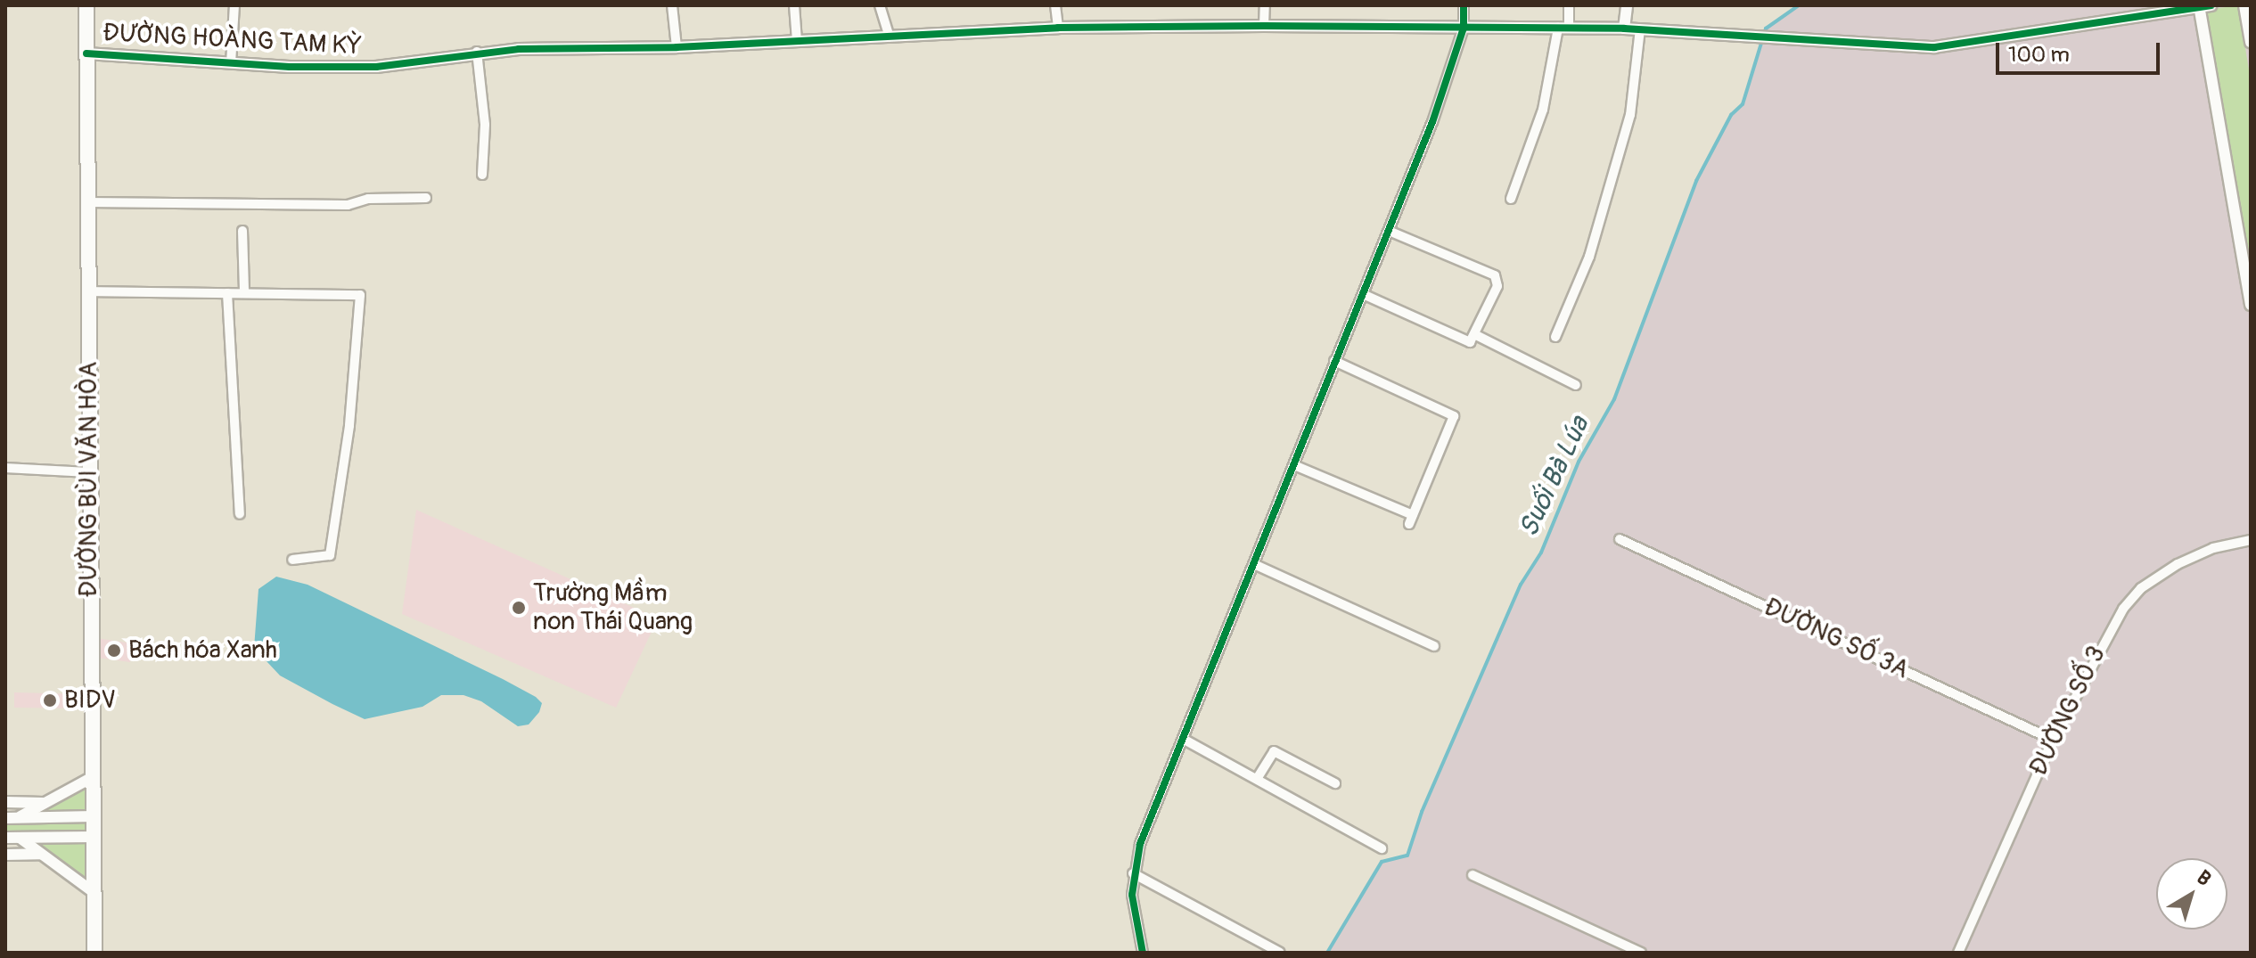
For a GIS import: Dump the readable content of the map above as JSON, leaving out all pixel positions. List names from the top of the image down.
{
  "streets": {
    "main road": ["ĐƯỜNG BÙI VĂN HÒA"],
    "street": ["ĐƯỜNG HOÀNG TAM KỲ", "ĐƯỜNG SỐ 3A", "ĐƯỜNG SỐ 3"]
  },
  "crossings": [
    ["ĐƯỜNG HOÀNG TAM KỲ", "ĐƯỜNG BÙI VĂN HÒA"],
    ["ĐƯỜNG SỐ 3A", "ĐƯỜNG SỐ 3"]
  ],
  "water": ["Suối Bà Lúa"],
  "places": ["Trường Mầm non Thái Quang", "Bách hóa Xanh", "BIDV"],
  "scale_bar": "100 m",
  "north": "top right"
}
